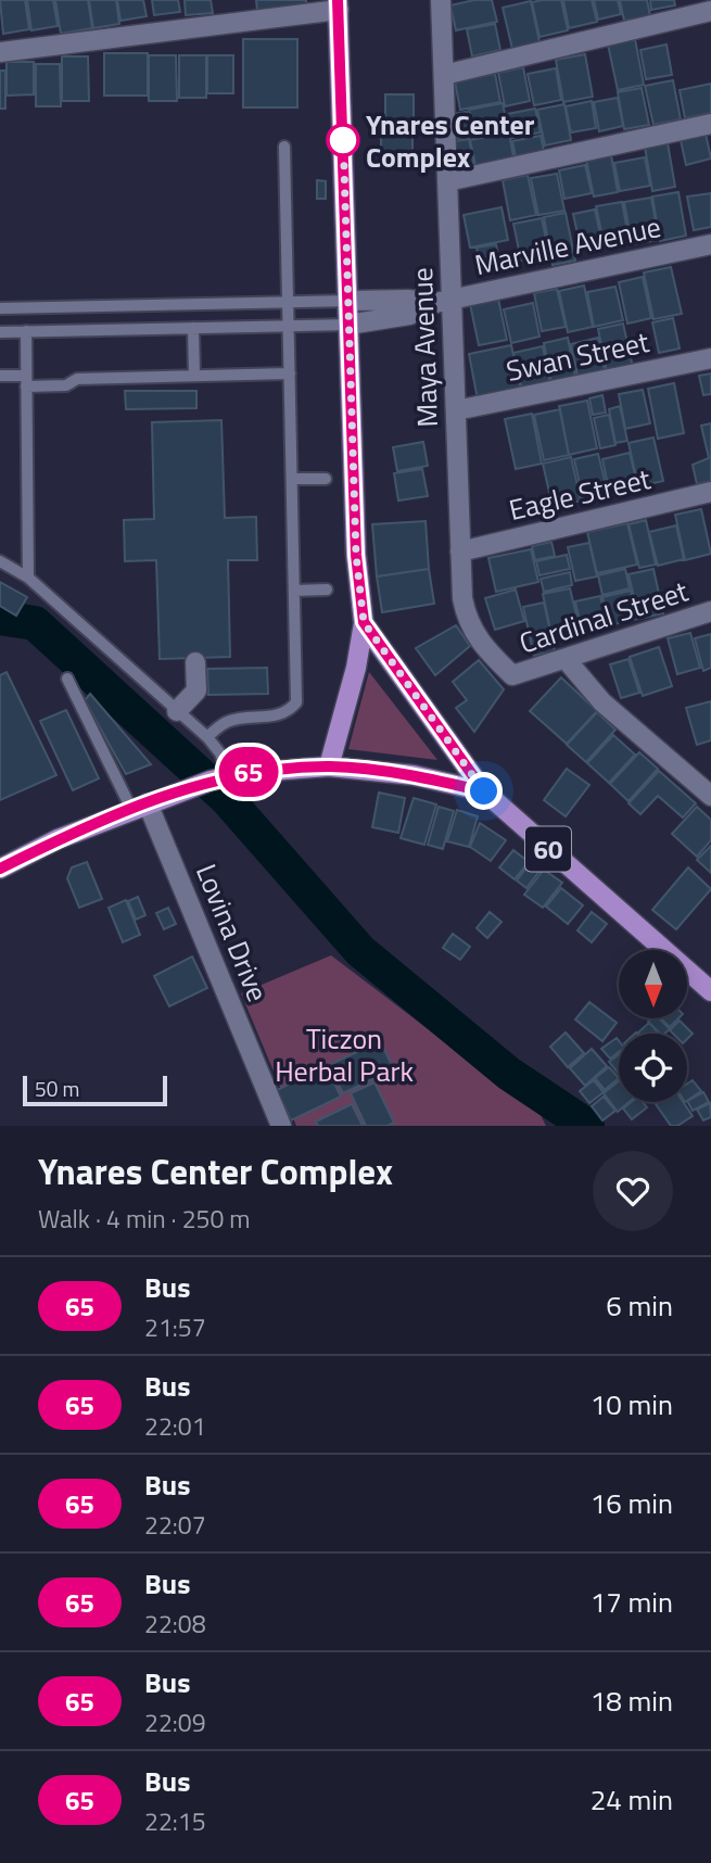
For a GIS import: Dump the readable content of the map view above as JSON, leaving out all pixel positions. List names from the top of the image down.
{
  "streets": {
    "main road": ["60"],
    "street": [
      "Marville Avenue",
      "Maya Avenue",
      "Swan Street",
      "Eagle Street",
      "Cardinal Street",
      "Lovina Drive"
    ]
  },
  "crossings": [
    ["Marville Avenue", "Maya Avenue"],
    ["Maya Avenue", "Swan Street"],
    ["Maya Avenue", "Eagle Street"],
    ["Maya Avenue", "Cardinal Street"],
    ["60", "Lovina Drive"]
  ],
  "parks": ["Ticzon Herbal Park"],
  "places": ["Ynares Center Complex"],
  "lines": ["bus line 65"],
  "scale_bar": "50 m",
  "north": "bottom",
  "page": {
    "on_map": "65",
    "scale": "50 m",
    "heading": ["Ynares Center Complex", "Walk · 4 min · 250 m"],
    "list": [
      {
        "mark": "65",
        "name": "Bus",
        "note": "21:57",
        "value": "6 min"
      },
      {
        "mark": "65",
        "name": "Bus",
        "note": "22:01",
        "value": "10 min"
      },
      {
        "mark": "65",
        "name": "Bus",
        "note": "22:07",
        "value": "16 min"
      },
      {
        "mark": "65",
        "name": "Bus",
        "note": "22:08",
        "value": "17 min"
      },
      {
        "mark": "65",
        "name": "Bus",
        "note": "22:09",
        "value": "18 min"
      },
      {
        "mark": "65",
        "name": "Bus",
        "note": "22:15",
        "value": "24 min"
      }
    ]
  }
}
